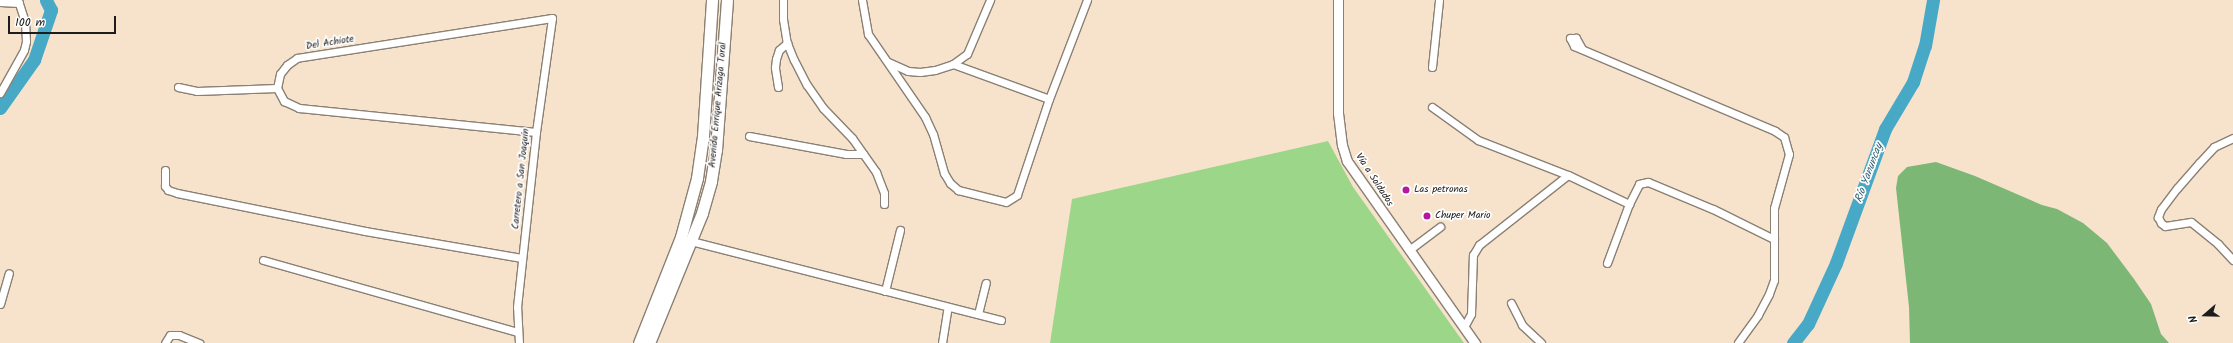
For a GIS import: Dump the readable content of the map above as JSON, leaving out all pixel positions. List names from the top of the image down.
{
  "streets": {
    "main road": ["Avenida Enrique Arízaga Toral"],
    "street": ["Del Achiote", "Carretero a San Joaquín", "Vía a Soldados"]
  },
  "crossings": [
    ["Del Achiote", "Carretero a San Joaquín"]
  ],
  "water": ["Río Yanuncay"],
  "places": ["Las petronas", "Chuper Mario"],
  "scale_bar": "100 m",
  "north": "left"
}
